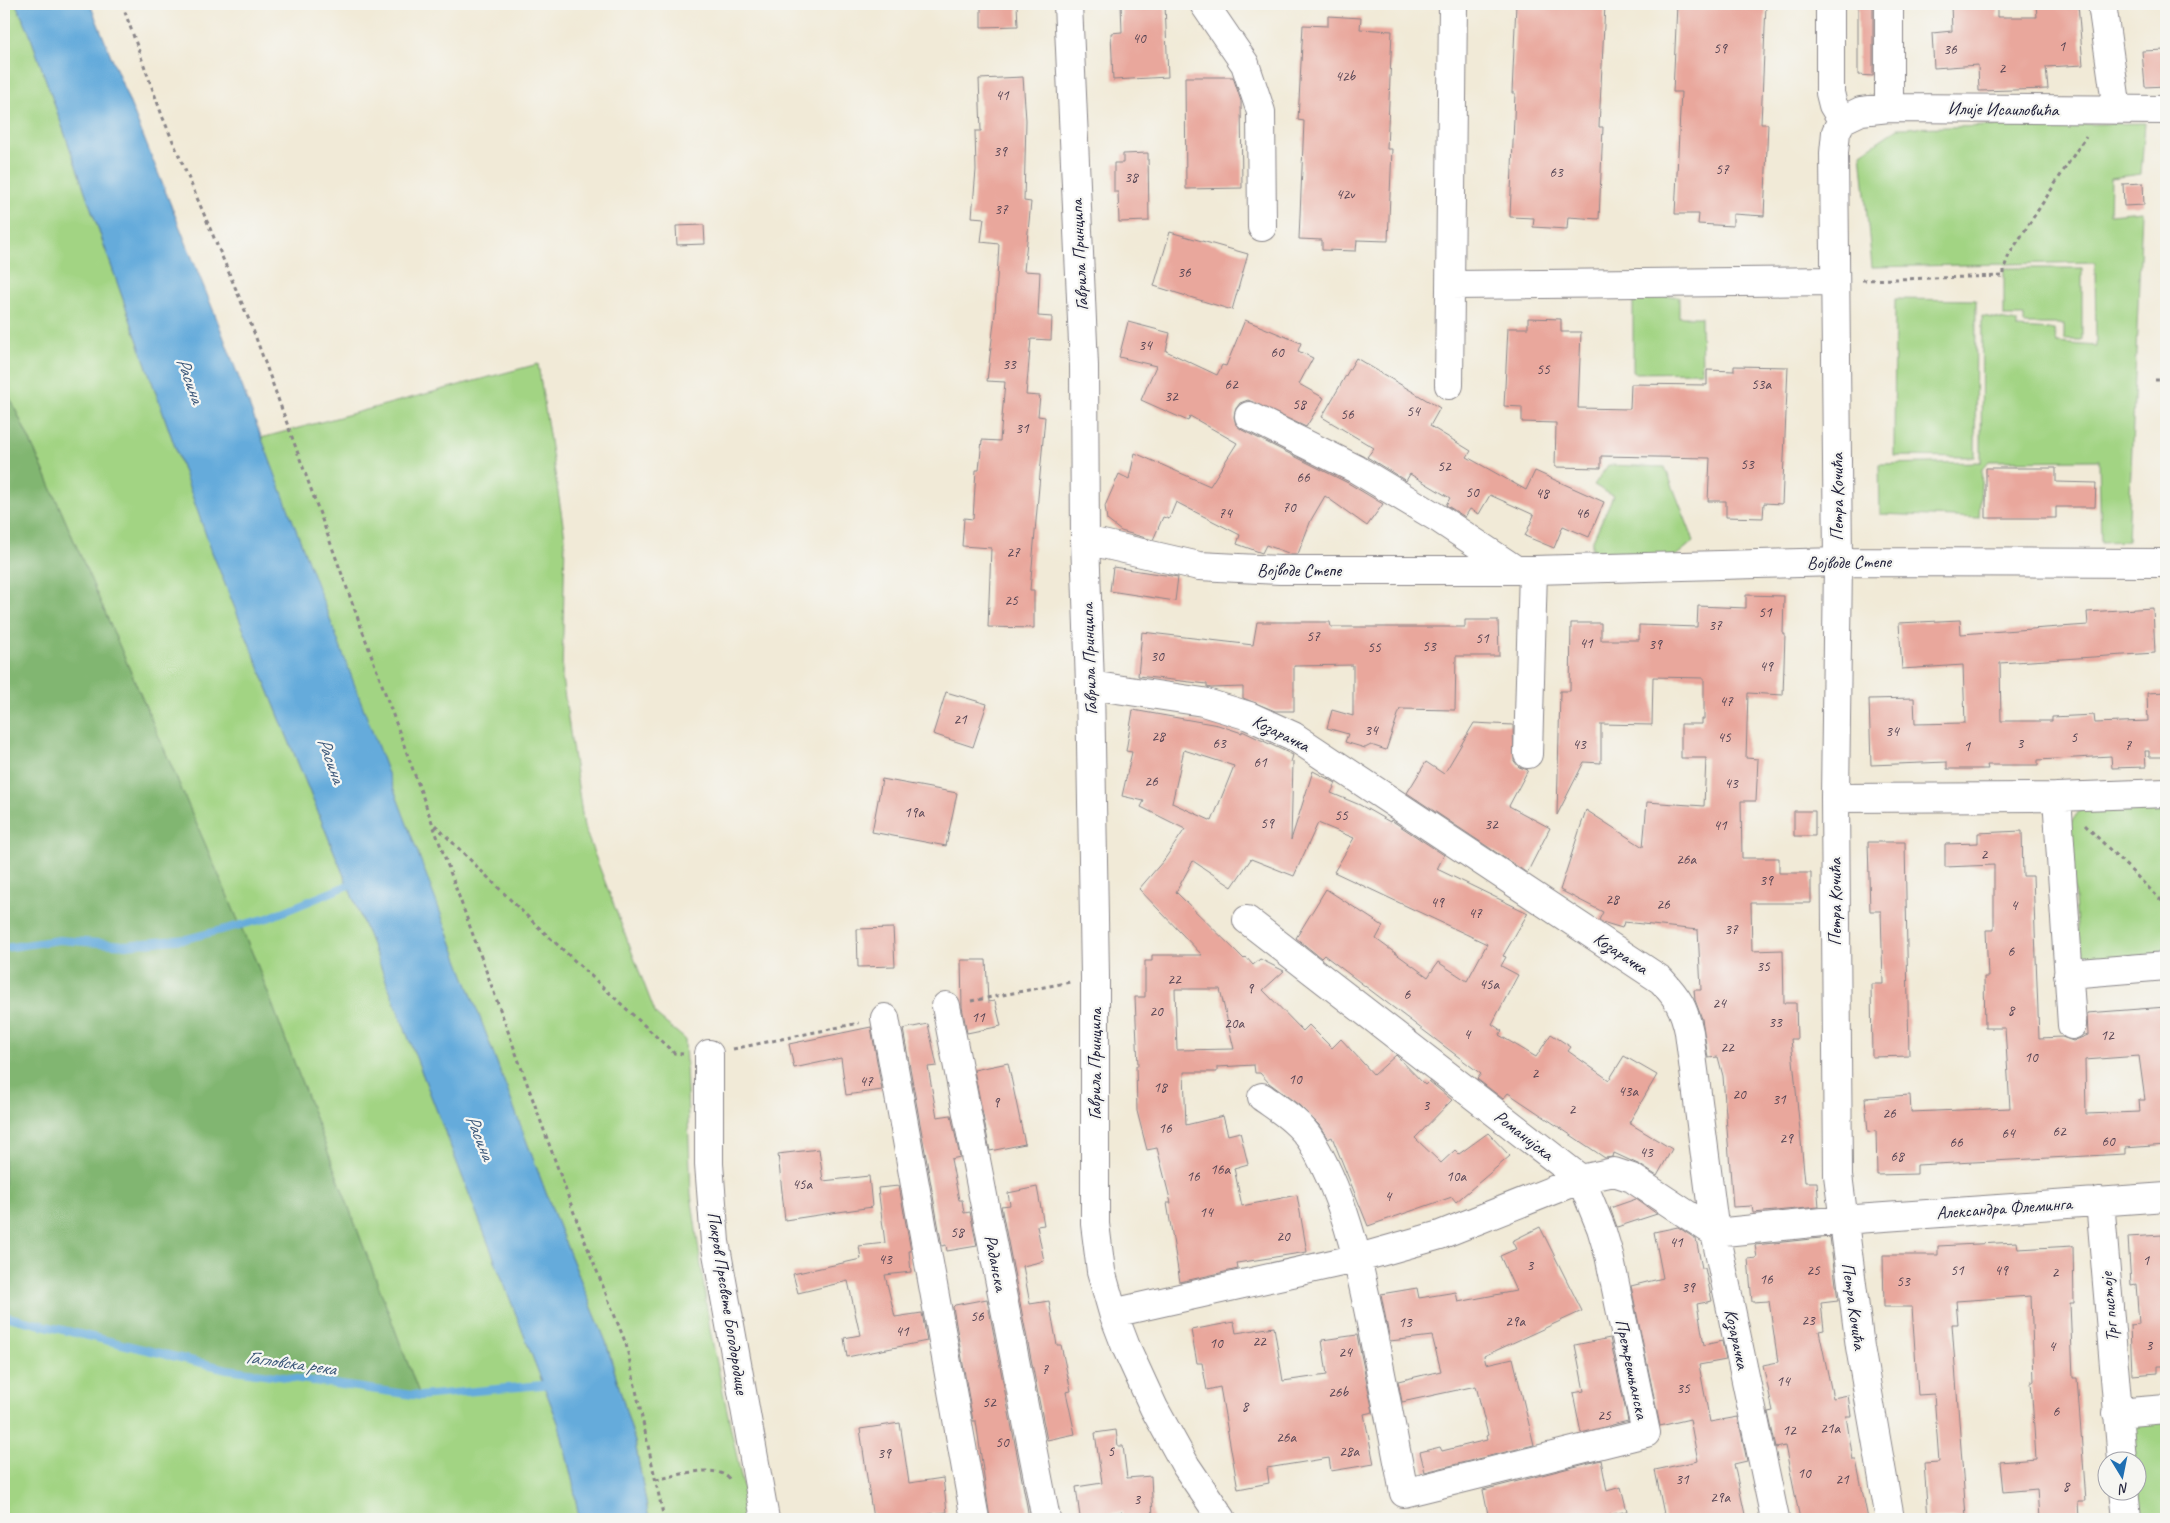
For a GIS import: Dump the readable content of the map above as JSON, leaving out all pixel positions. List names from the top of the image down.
{
  "streets": {
    "street": [
      "Илије Исаиловића",
      "Гаврила Принципа",
      "Петра Кочића",
      "Војводе Степе",
      "Козарачка",
      "Романијска",
      "Александра Флеминга",
      "Раданска",
      "Покров Пресвете Богодородице",
      "Трг пистоје",
      "Претрешњанска"
    ]
  },
  "crossings": [
    ["Илије Исаиловића", "Петра Кочића"],
    ["Гаврила Принципа", "Војводе Степе"],
    ["Гаврила Принципа", "Козарачка"],
    ["Петра Кочића", "Војводе Степе"],
    ["Петра Кочића", "Александра Флеминга"],
    ["Романијска", "Претрешњанска"],
    ["Александра Флеминга", "Трг пистоје"]
  ],
  "water": ["Расина", "Гагловска река"],
  "house_numbers": [
    "40",
    "1",
    "59",
    "36",
    "2",
    "42b",
    "41",
    "39",
    "57",
    "63",
    "38",
    "42v",
    "37",
    "36",
    "34",
    "60",
    "33",
    "55",
    "62",
    "53a",
    "32",
    "58",
    "54",
    "56",
    "31",
    "53",
    "52",
    "66",
    "50",
    "48",
    "70",
    "74",
    "46",
    "27",
    "25",
    "51",
    "37",
    "57",
    "51",
    "41",
    "39",
    "53",
    "55",
    "30",
    "49",
    "47",
    "21",
    "34",
    "34",
    "28",
    "45",
    "5",
    "63",
    "3",
    "43",
    "7",
    "1",
    "61",
    "26",
    "43",
    "19a",
    "55",
    "59",
    "32",
    "41",
    "2",
    "26a",
    "39",
    "28",
    "49",
    "26",
    "4",
    "47",
    "37",
    "6",
    "35",
    "22",
    "45a",
    "9",
    "6",
    "24",
    "8",
    "20",
    "11",
    "33",
    "20a",
    "4",
    "12",
    "22",
    "10",
    "2",
    "10",
    "47",
    "18",
    "43a",
    "20",
    "31",
    "9",
    "3",
    "2",
    "26",
    "16",
    "62",
    "64",
    "29",
    "60",
    "66",
    "43",
    "68",
    "16a",
    "16",
    "10a",
    "45a",
    "4",
    "14",
    "58",
    "20",
    "41",
    "43",
    "1",
    "3",
    "25",
    "51",
    "49",
    "2",
    "16",
    "53",
    "39",
    "56",
    "23",
    "29a",
    "13",
    "41",
    "22",
    "10",
    "3",
    "4",
    "24",
    "7",
    "14",
    "35",
    "26b",
    "52",
    "8",
    "6",
    "25",
    "21a",
    "12",
    "26a",
    "50",
    "5",
    "28a",
    "39",
    "10",
    "31",
    "21",
    "8",
    "29a",
    "3"
  ],
  "north": "bottom"
}
